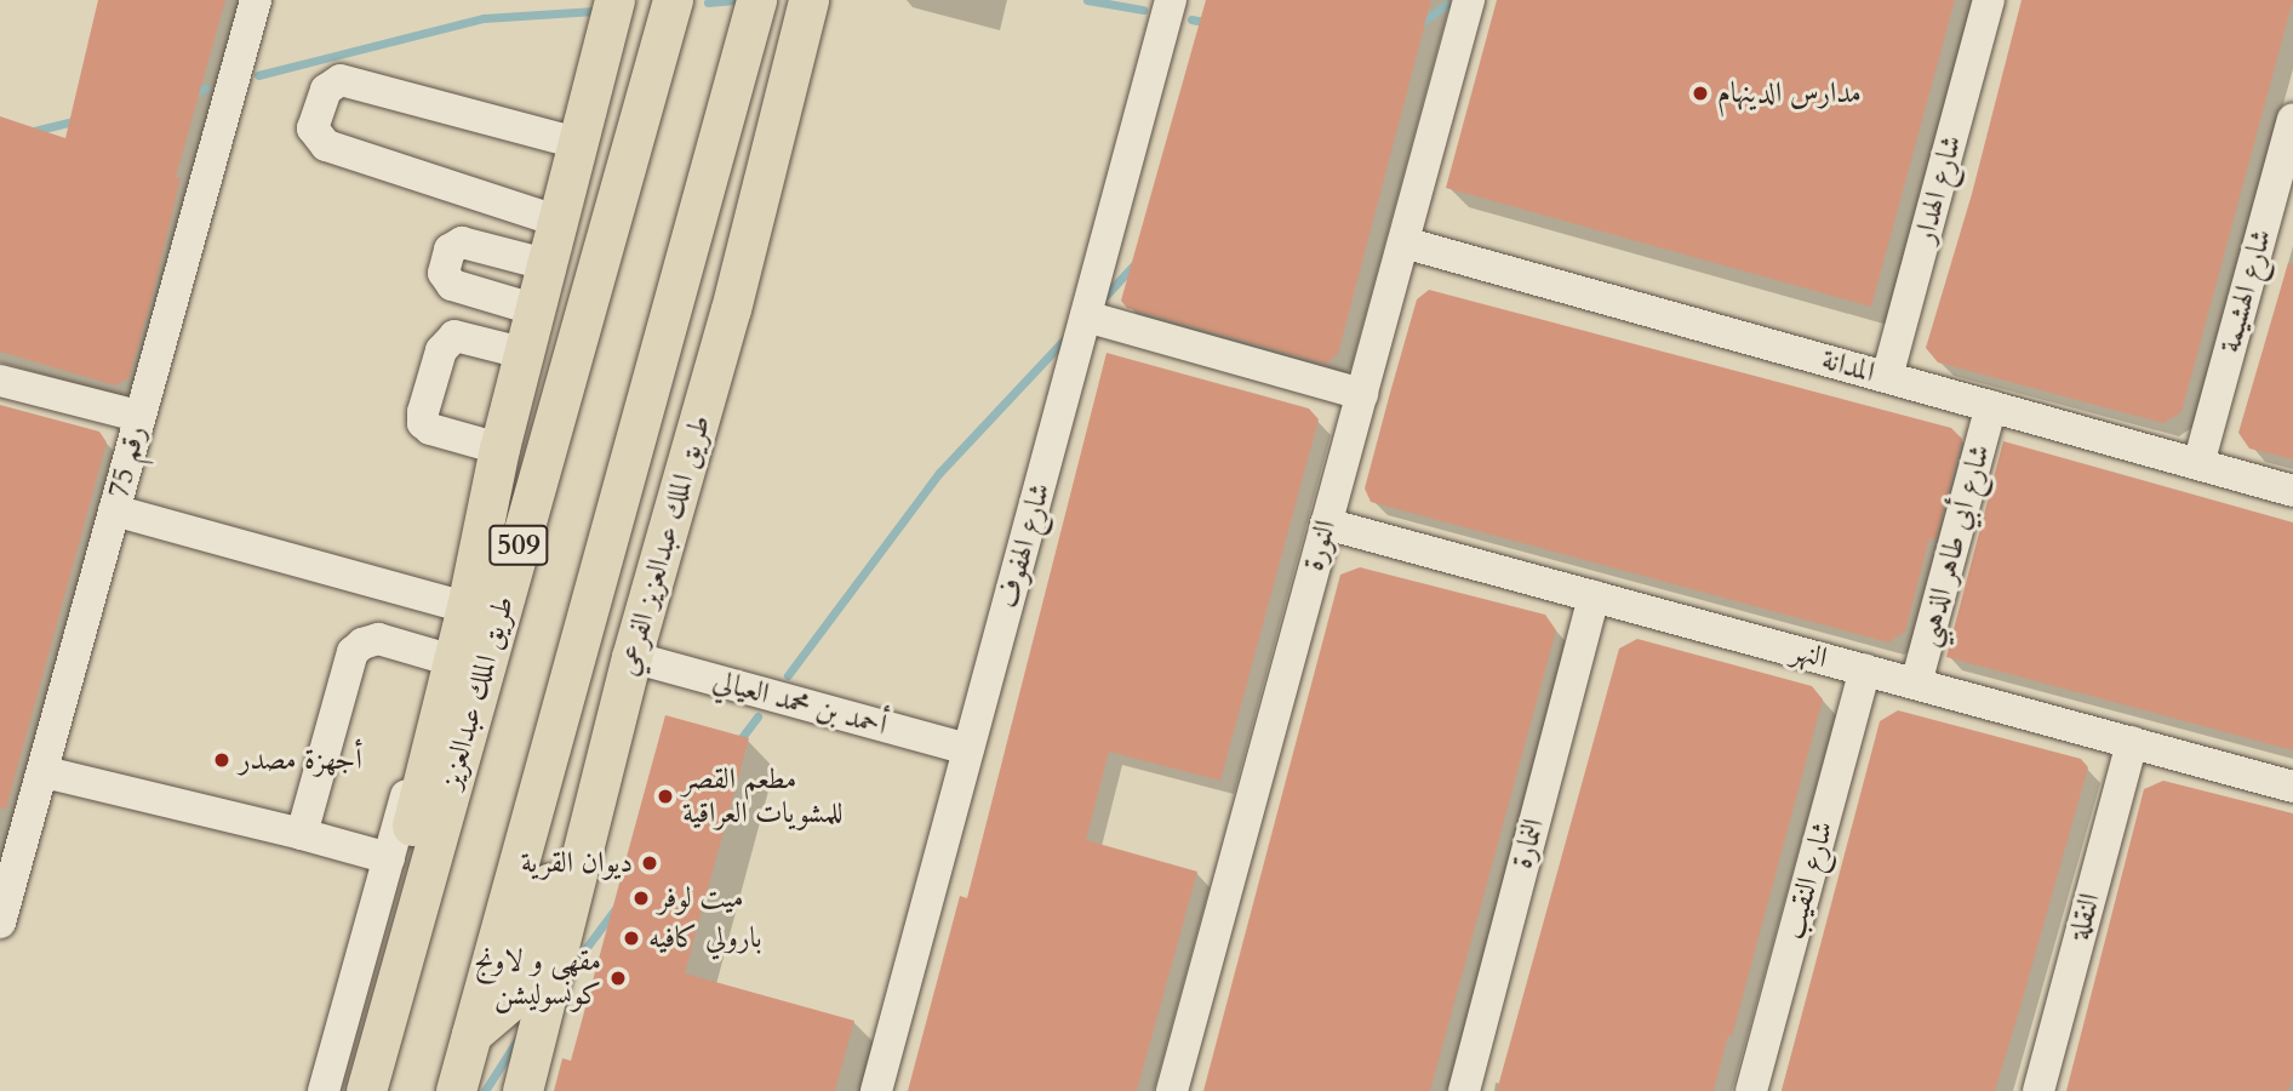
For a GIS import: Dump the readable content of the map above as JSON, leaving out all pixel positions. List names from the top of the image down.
{
  "streets": {
    "main road": ["509", "طريق الملك عبدالعزيز الفرعي", "طريق الملك عبدالعزيز"],
    "street": [
      "شارع الهدار",
      "شارع الهشيمة",
      "المدانة",
      "رقم 75",
      "شارع الهفوف",
      "النورة",
      "شارع أبي طاهر الذهبي",
      "النهر",
      "أحمد بن محمد العيالي",
      "النمارة",
      "شارع النقيب",
      "النقلة"
    ]
  },
  "crossings": [
    ["شارع الهدار", "المدانة"],
    ["شارع الهشيمة", "المدانة"],
    ["المدانة", "النورة"],
    ["المدانة", "شارع أبي طاهر الذهبي"],
    ["طريق الملك عبدالعزيز الفرعي", "أحمد بن محمد العيالي"],
    ["شارع الهفوف", "أحمد بن محمد العيالي"],
    ["النورة", "النهر"],
    ["شارع أبي طاهر الذهبي", "النهر"],
    ["النهر", "النمارة"],
    ["النهر", "شارع النقيب"],
    ["النهر", "النقلة"]
  ],
  "places": [
    "مدارس الدينهام",
    "أجهزة مصدر",
    "مطعم القصر للمشويات العراقية",
    "ديوان القرية",
    "ميت لوفر",
    "بارولي كافيه",
    "مقهى و لاونج كونسوليشن"
  ]
}
